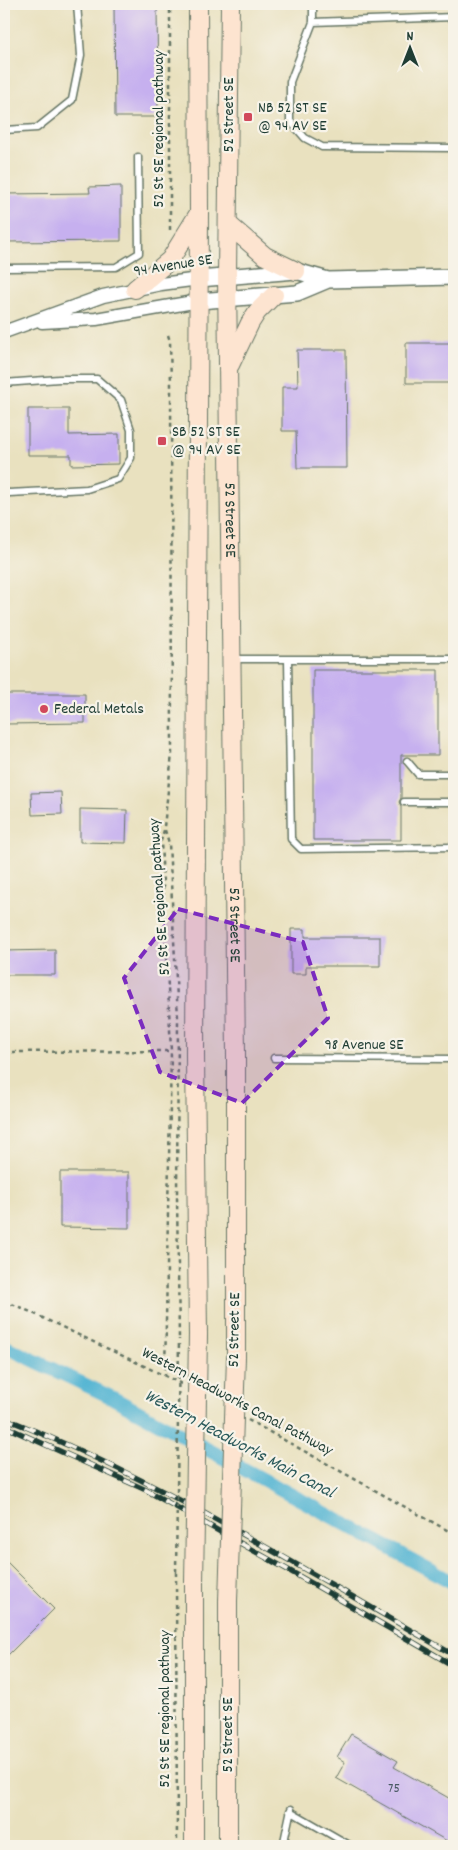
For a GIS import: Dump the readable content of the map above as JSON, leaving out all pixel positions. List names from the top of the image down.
{
  "streets": {
    "main road": ["52 Street SE"],
    "street": ["94 Avenue SE"],
    "lane": ["98 Avenue SE"],
    "path": ["52 St SE regional pathway", "Western Headworks Canal Pathway"]
  },
  "crossings": [
    ["52 Street SE", "94 Avenue SE"]
  ],
  "water": ["Western Headworks Main Canal"],
  "places": {
    "transit": ["NB 52 ST SE @ 94 AV SE", "SB 52 ST SE @ 94 AV SE"],
    "other": ["Federal Metals"]
  },
  "house_numbers": ["75"],
  "north": "top"
}
